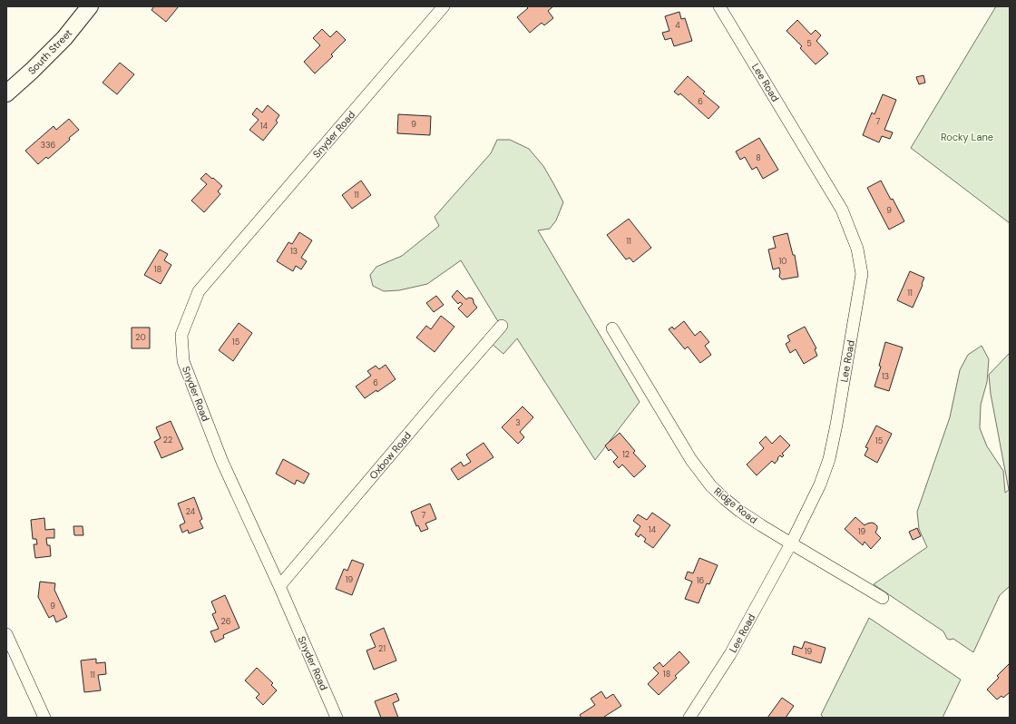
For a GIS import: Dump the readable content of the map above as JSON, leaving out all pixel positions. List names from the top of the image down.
{
  "streets": {
    "main road": ["South Street"],
    "street": [
      "Lee Road",
      "Snyder Road",
      "Oxbow Road",
      "Ridge Road"
    ]
  },
  "crossings": [
    ["Lee Road", "Ridge Road"],
    ["Snyder Road", "Oxbow Road"]
  ],
  "parks": ["Rocky Lane"],
  "house_numbers": [
    "4",
    "5",
    "6",
    "7",
    "9",
    "14",
    "336",
    "8",
    "11",
    "9",
    "11",
    "13",
    "10",
    "18",
    "11",
    "20",
    "15",
    "13",
    "6",
    "3",
    "22",
    "15",
    "12",
    "24",
    "7",
    "14",
    "19",
    "19",
    "16",
    "9",
    "26",
    "21",
    "19",
    "18",
    "11"
  ]
}
